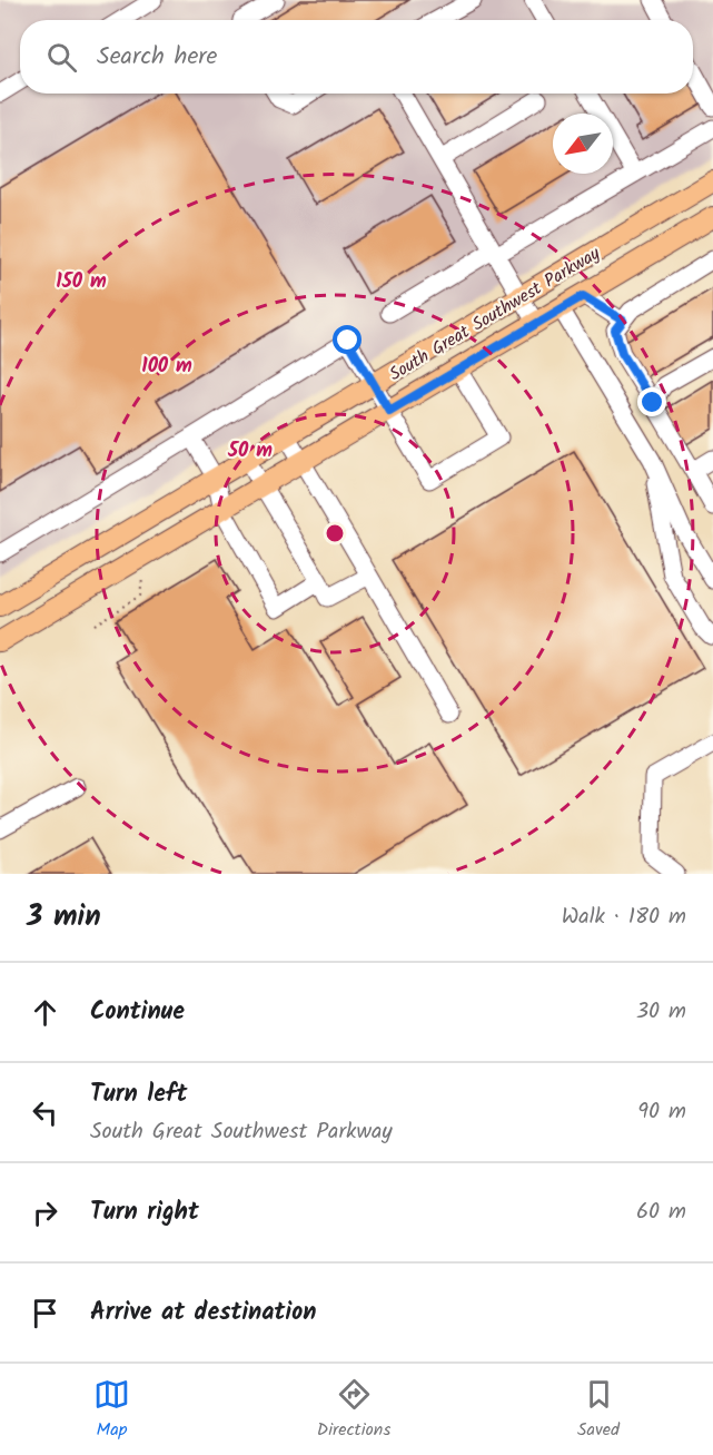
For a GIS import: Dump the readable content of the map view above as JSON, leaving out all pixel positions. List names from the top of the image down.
{
  "streets": {
    "main road": ["South Great Southwest Parkway"]
  },
  "north": "bottom left",
  "page": {
    "search": "Search here",
    "heading": ["3 min", "Walk · 180 m"],
    "list": [
      ["Continue", "30 m"],
      ["Turn left", "South Great Southwest Parkway", "90 m"],
      ["Turn right", "60 m"],
      "Arrive at destination"
    ],
    "nav": ["Map", "Directions", "Saved"]
  },
  "rings": ["150 m", "100 m", "50 m"]
}
